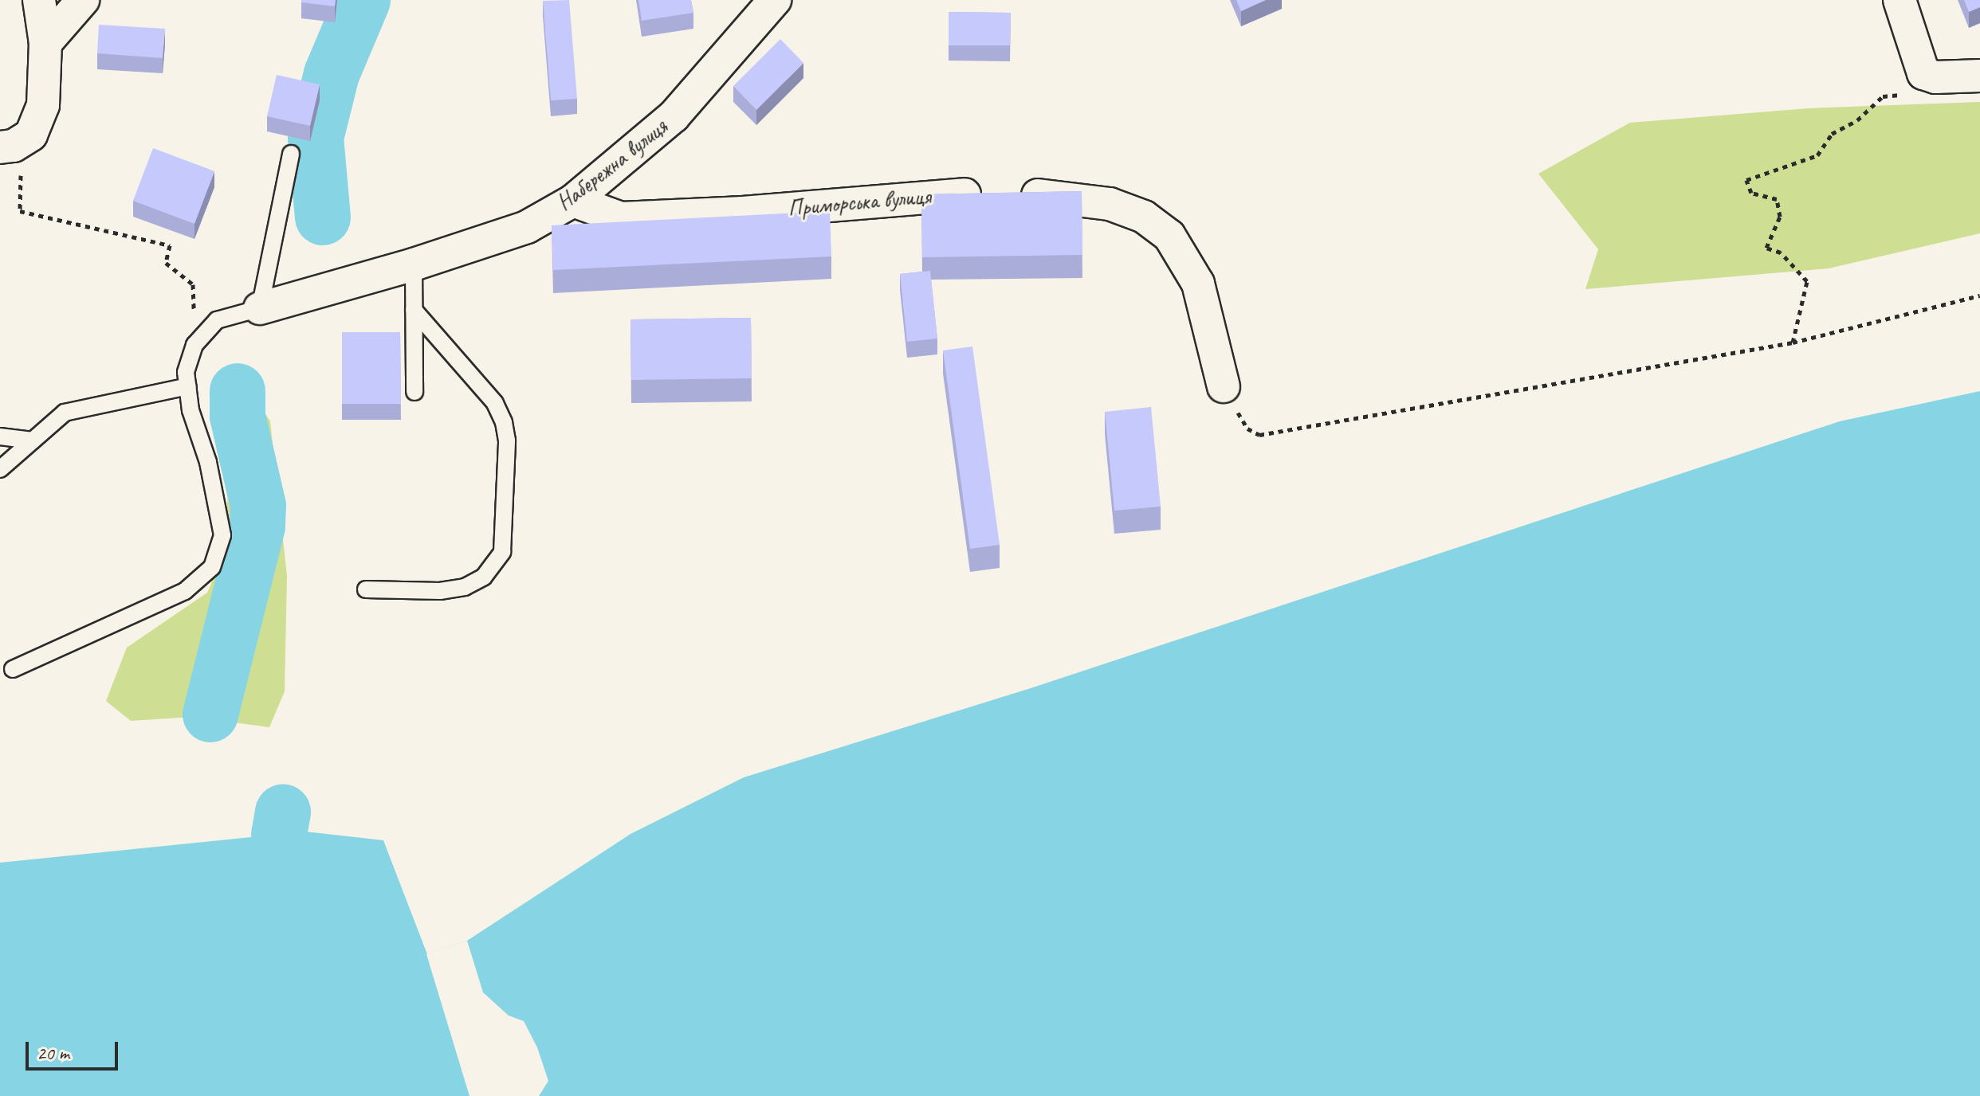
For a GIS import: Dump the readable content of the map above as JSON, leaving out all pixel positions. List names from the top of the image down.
{
  "streets": {
    "street": ["Набережна вулиця", "Приморська вулиця"]
  },
  "crossings": [
    ["Набережна вулиця", "Приморська вулиця"]
  ],
  "scale_bar": "20 m"
}
